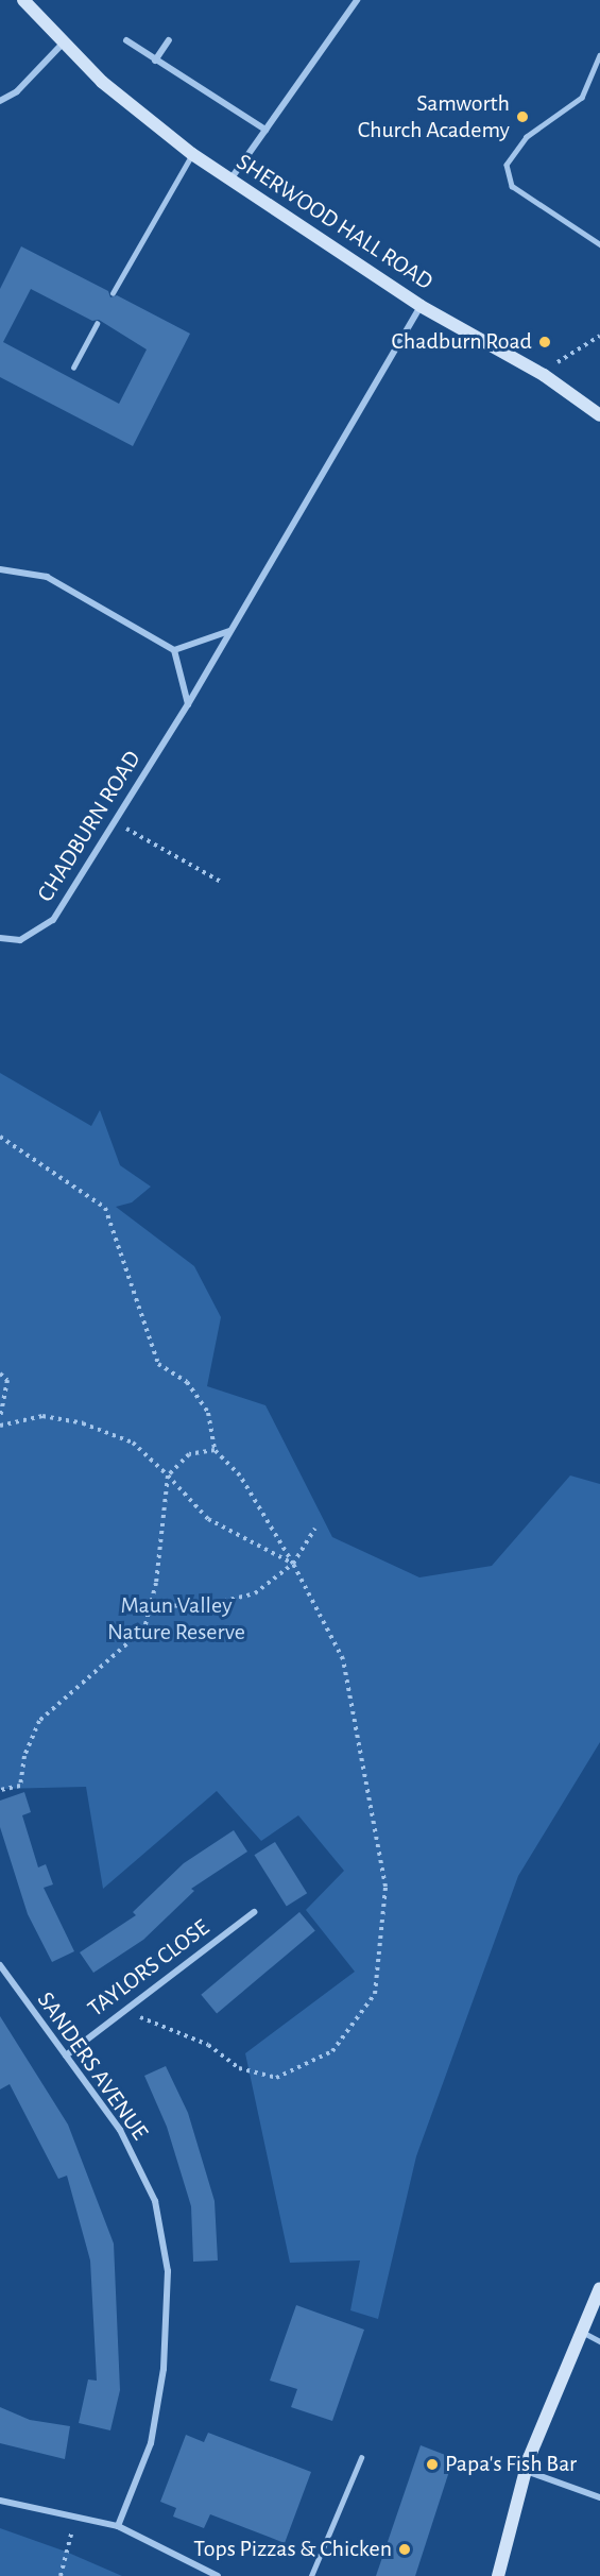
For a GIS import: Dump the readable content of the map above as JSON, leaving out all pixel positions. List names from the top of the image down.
{
  "streets": {
    "main road": ["SHERWOOD HALL ROAD"],
    "street": ["CHADBURN ROAD", "TAYLORS CLOSE", "SANDERS AVENUE"]
  },
  "crossings": [
    ["SHERWOOD HALL ROAD", "CHADBURN ROAD"],
    ["TAYLORS CLOSE", "SANDERS AVENUE"]
  ],
  "parks": ["Maun Valley Nature Reserve"],
  "places": [
    "Samworth Church Academy",
    "Chadburn Road",
    "Papa's Fish Bar",
    "Tops Pizzas & Chicken"
  ]
}
